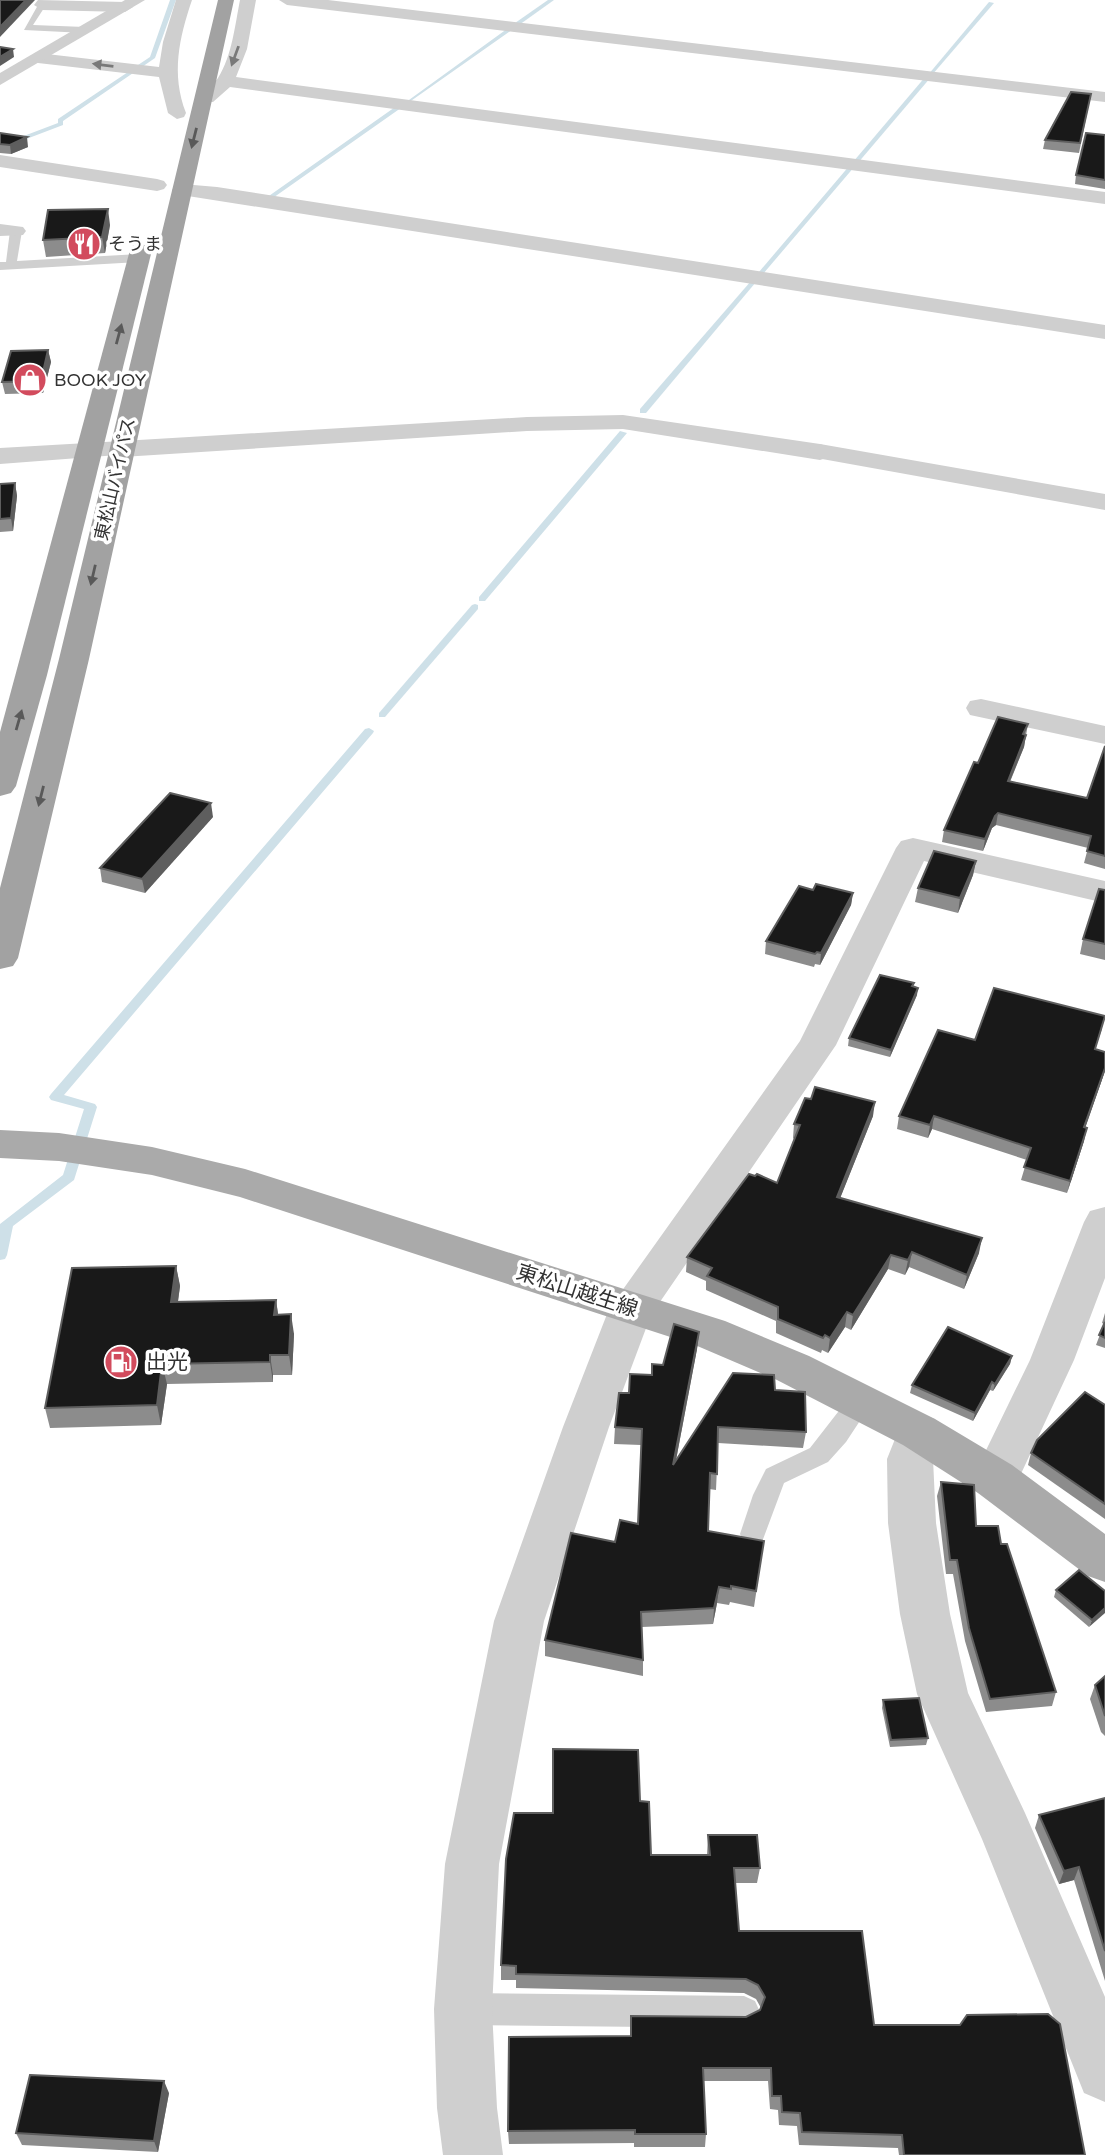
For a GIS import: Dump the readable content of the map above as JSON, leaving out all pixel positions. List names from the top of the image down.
{
  "streets": {
    "highway": ["東松山バイパス"],
    "main road": ["東松山越生線"]
  },
  "places": {
    "restaurant": ["そうま"],
    "shop": ["BOOK JOY"],
    "fuel station": ["出光"]
  }
}
